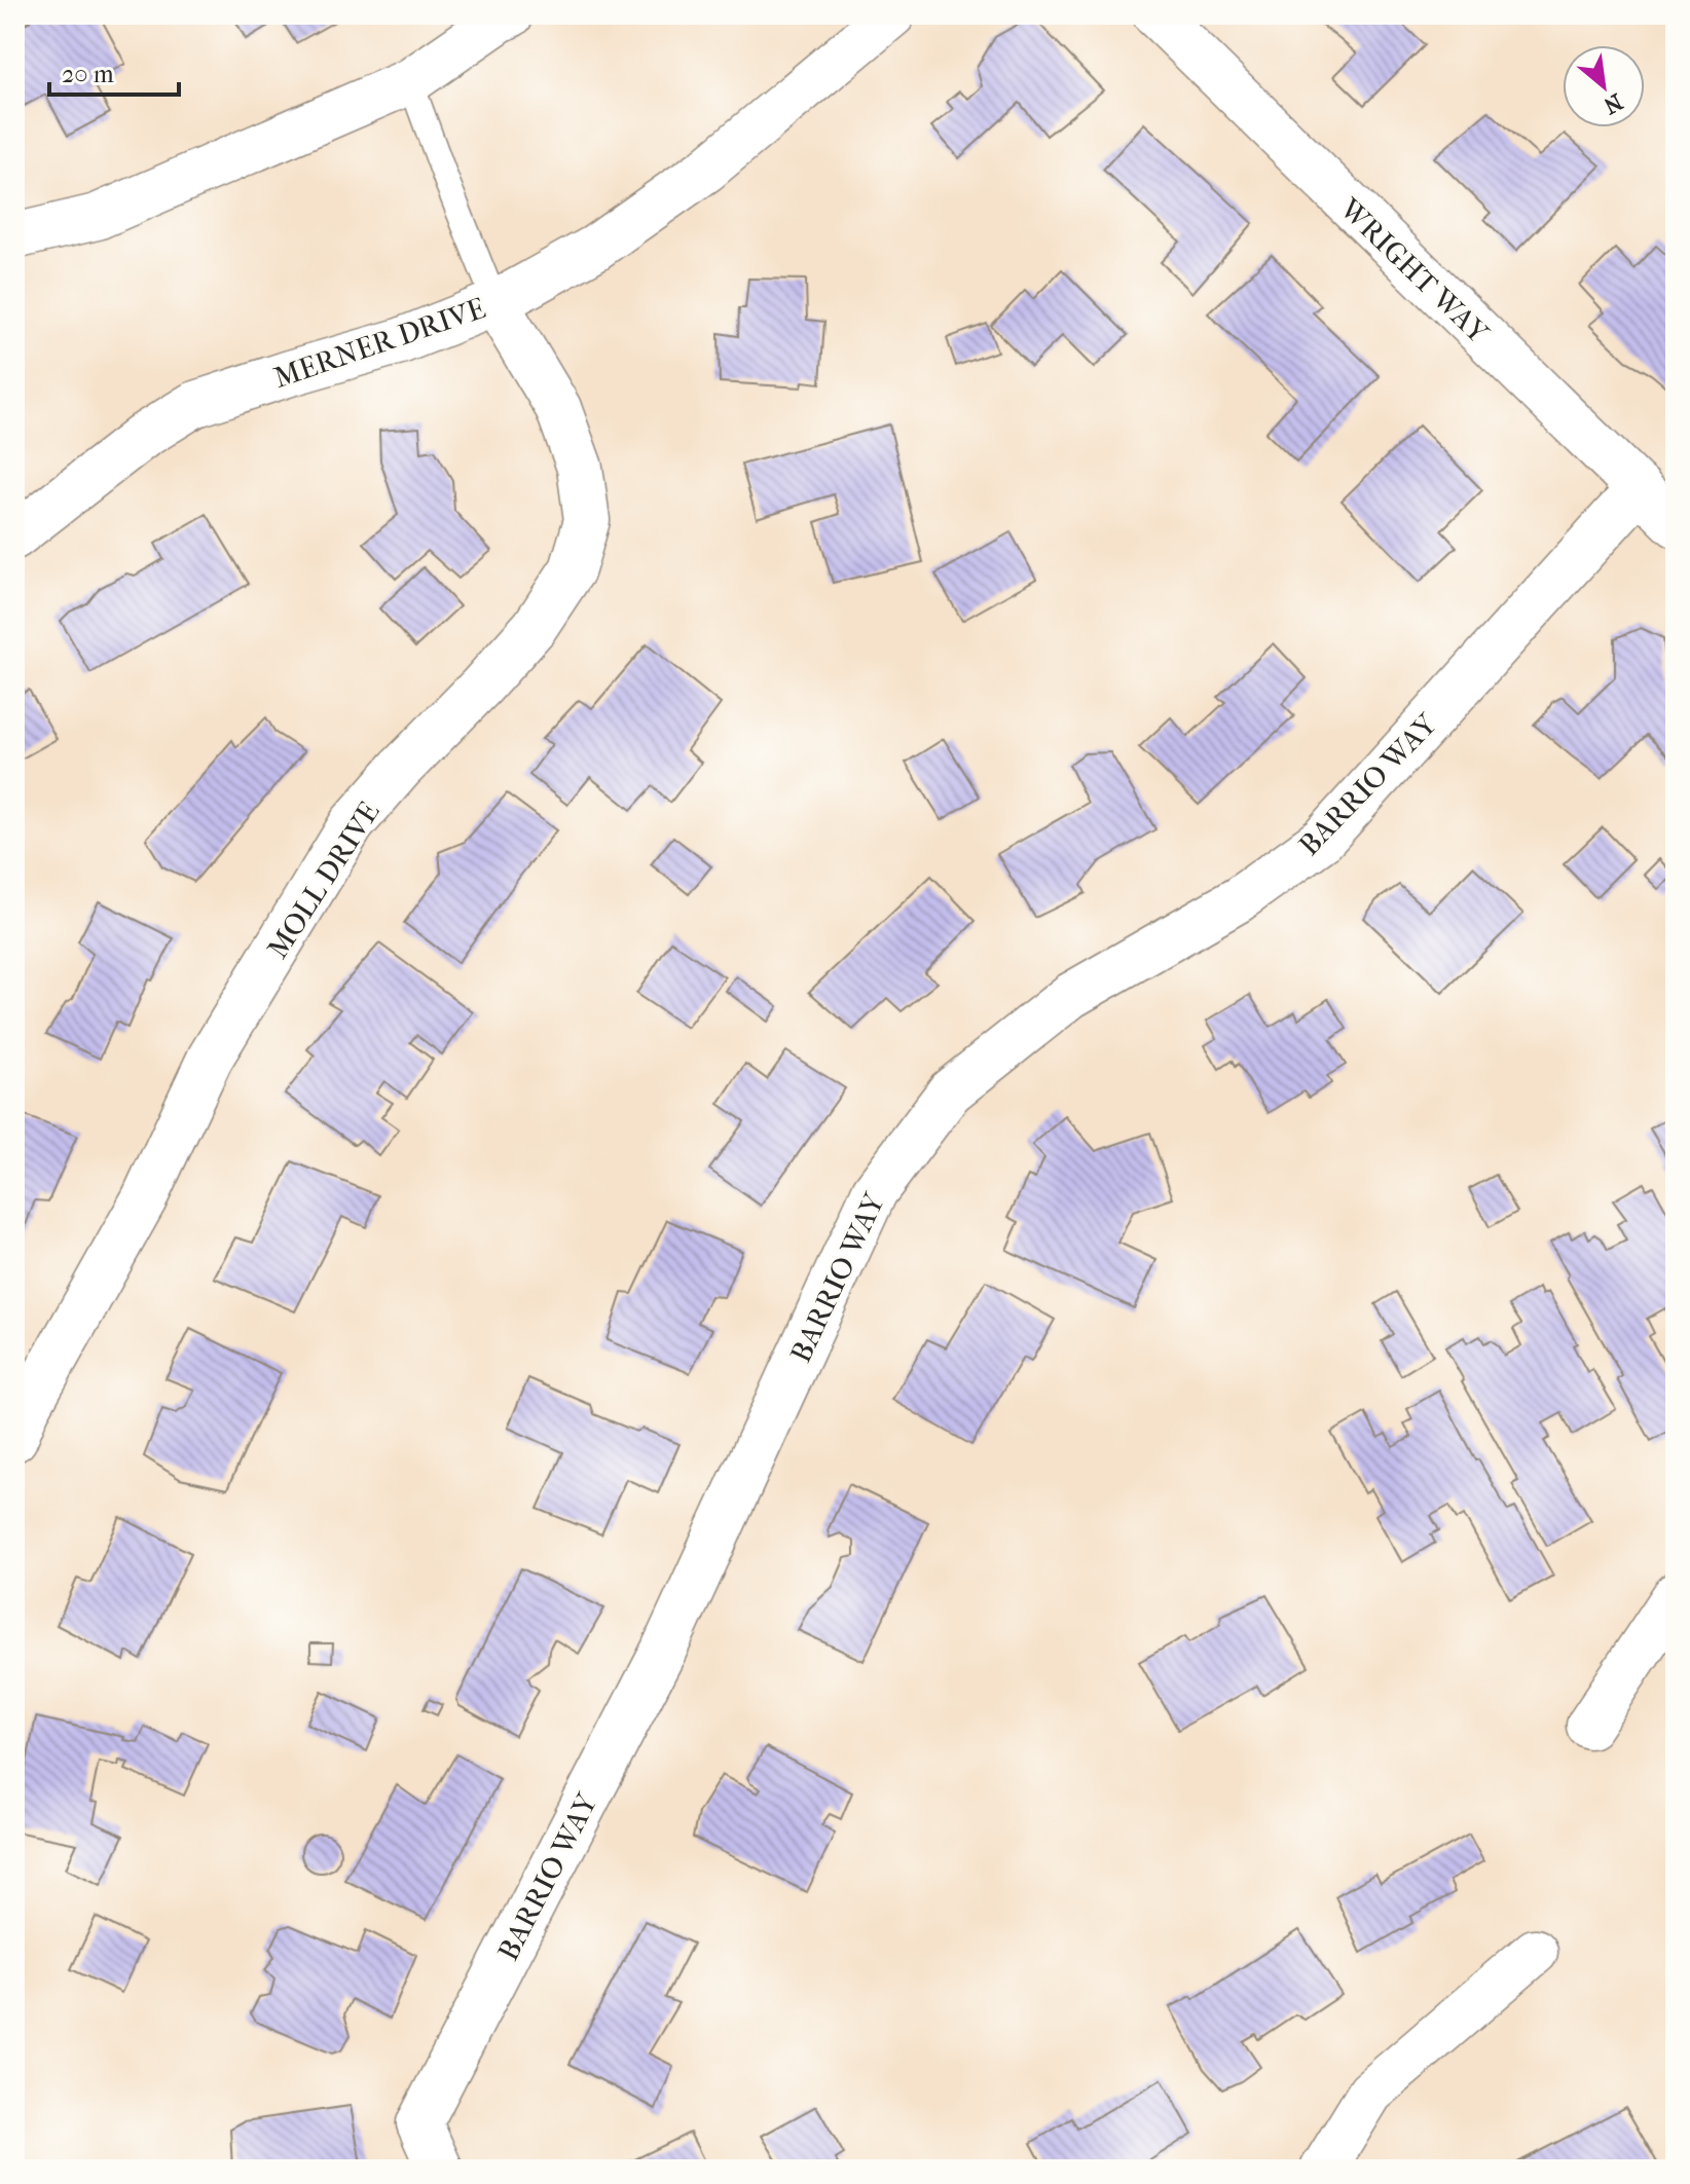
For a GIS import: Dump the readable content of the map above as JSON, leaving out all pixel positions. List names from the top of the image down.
{
  "streets": {
    "street": [
      "WRIGHT WAY",
      "MERNER DRIVE",
      "BARRIO WAY",
      "MOLL DRIVE"
    ]
  },
  "crossings": [
    ["WRIGHT WAY", "BARRIO WAY"],
    ["MERNER DRIVE", "MOLL DRIVE"]
  ],
  "scale_bar": "20 m",
  "north": "bottom right"
}
